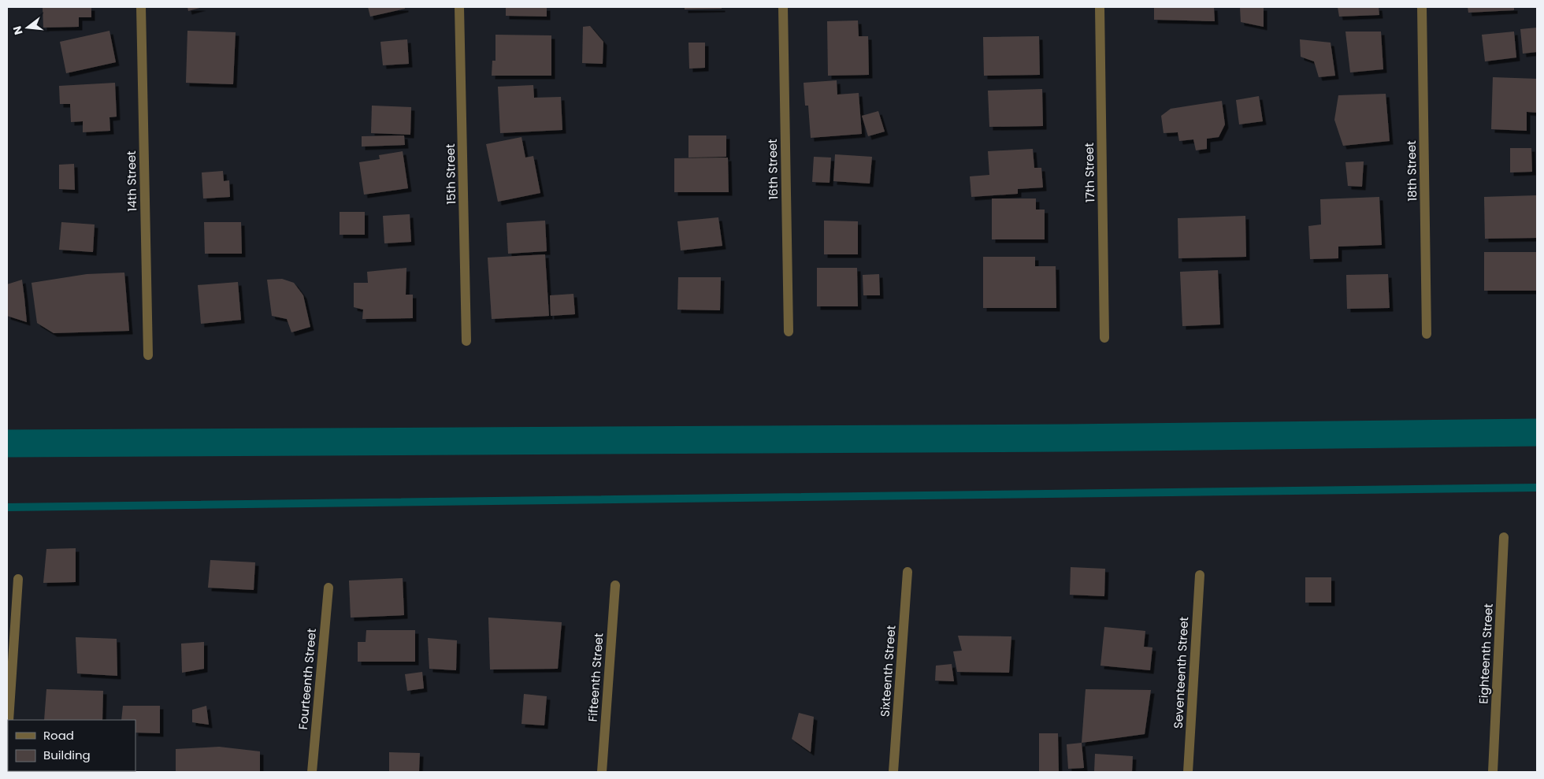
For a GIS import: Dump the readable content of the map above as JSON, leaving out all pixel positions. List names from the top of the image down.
{
  "streets": {
    "street": [
      "16th Street",
      "18th Street",
      "17th Street",
      "15th Street",
      "14th Street",
      "Eighteenth Street",
      "Sixteenth Street",
      "Seventeenth Street",
      "Fifteenth Street",
      "Fourteenth Street"
    ]
  },
  "legend": ["Road", "Building"],
  "north": "left"
}
